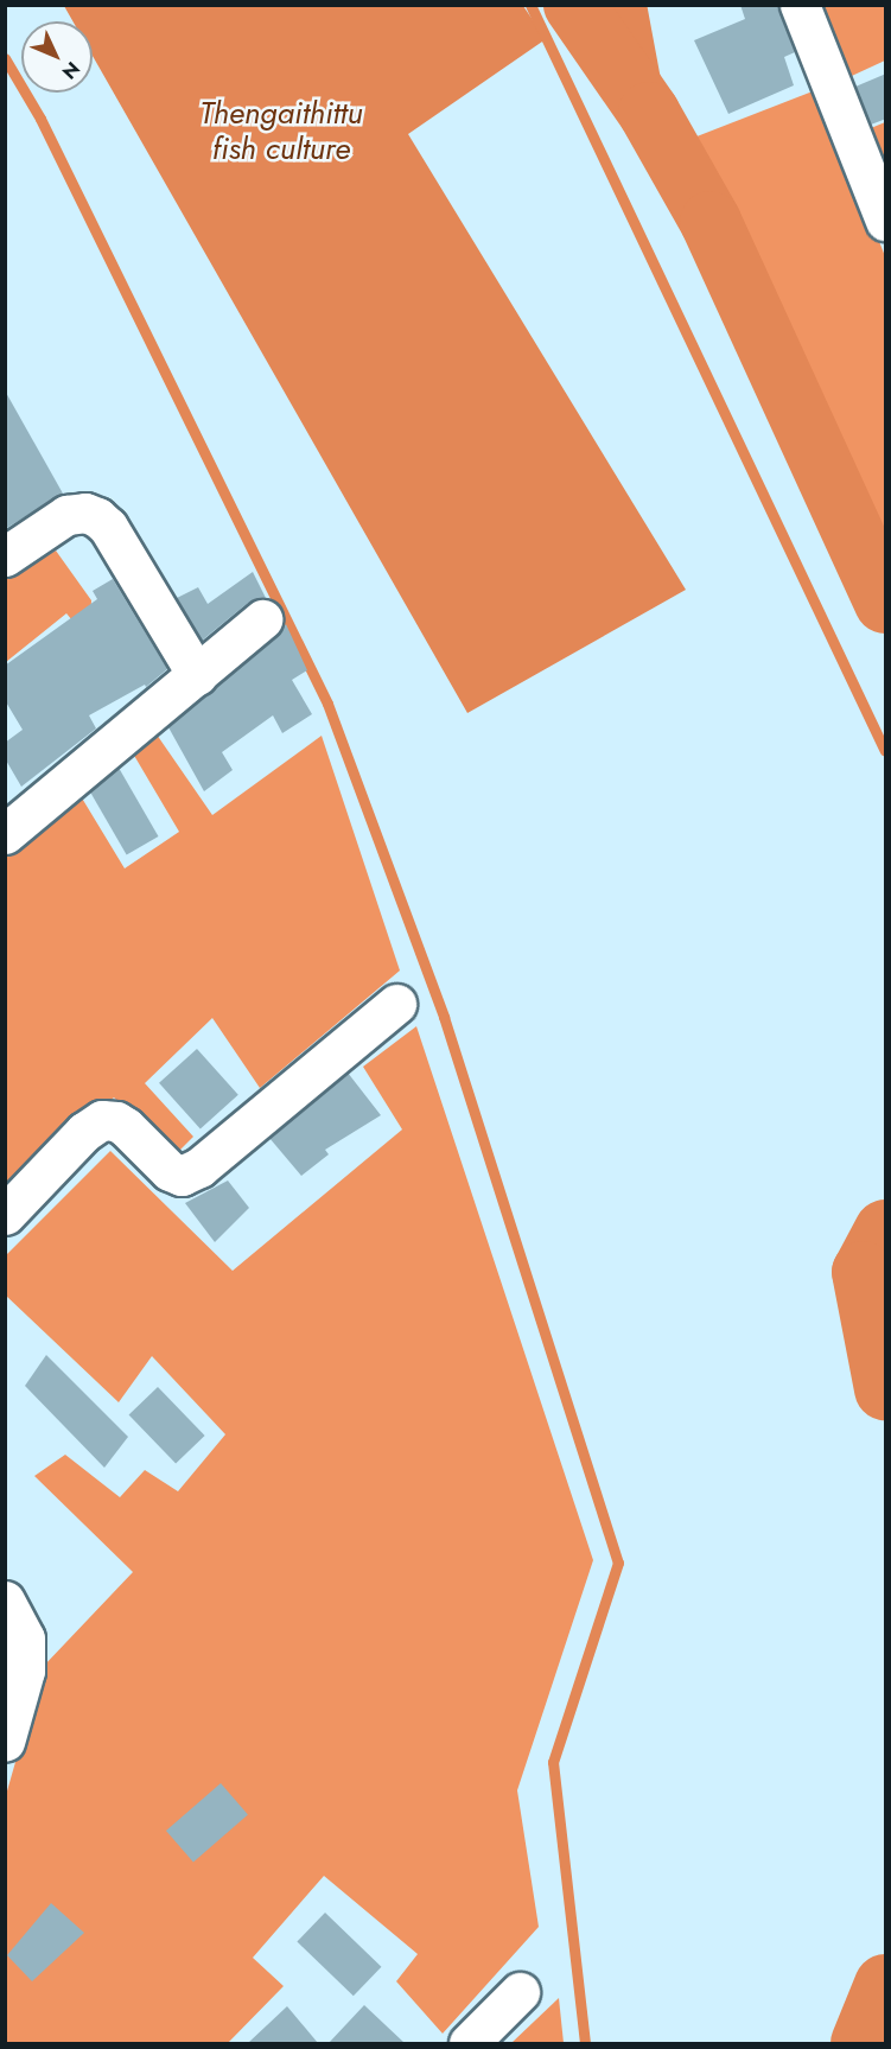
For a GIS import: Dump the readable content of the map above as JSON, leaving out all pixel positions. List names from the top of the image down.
{
  "water": ["Thengaithittu fish culture"],
  "north": "bottom right"
}
